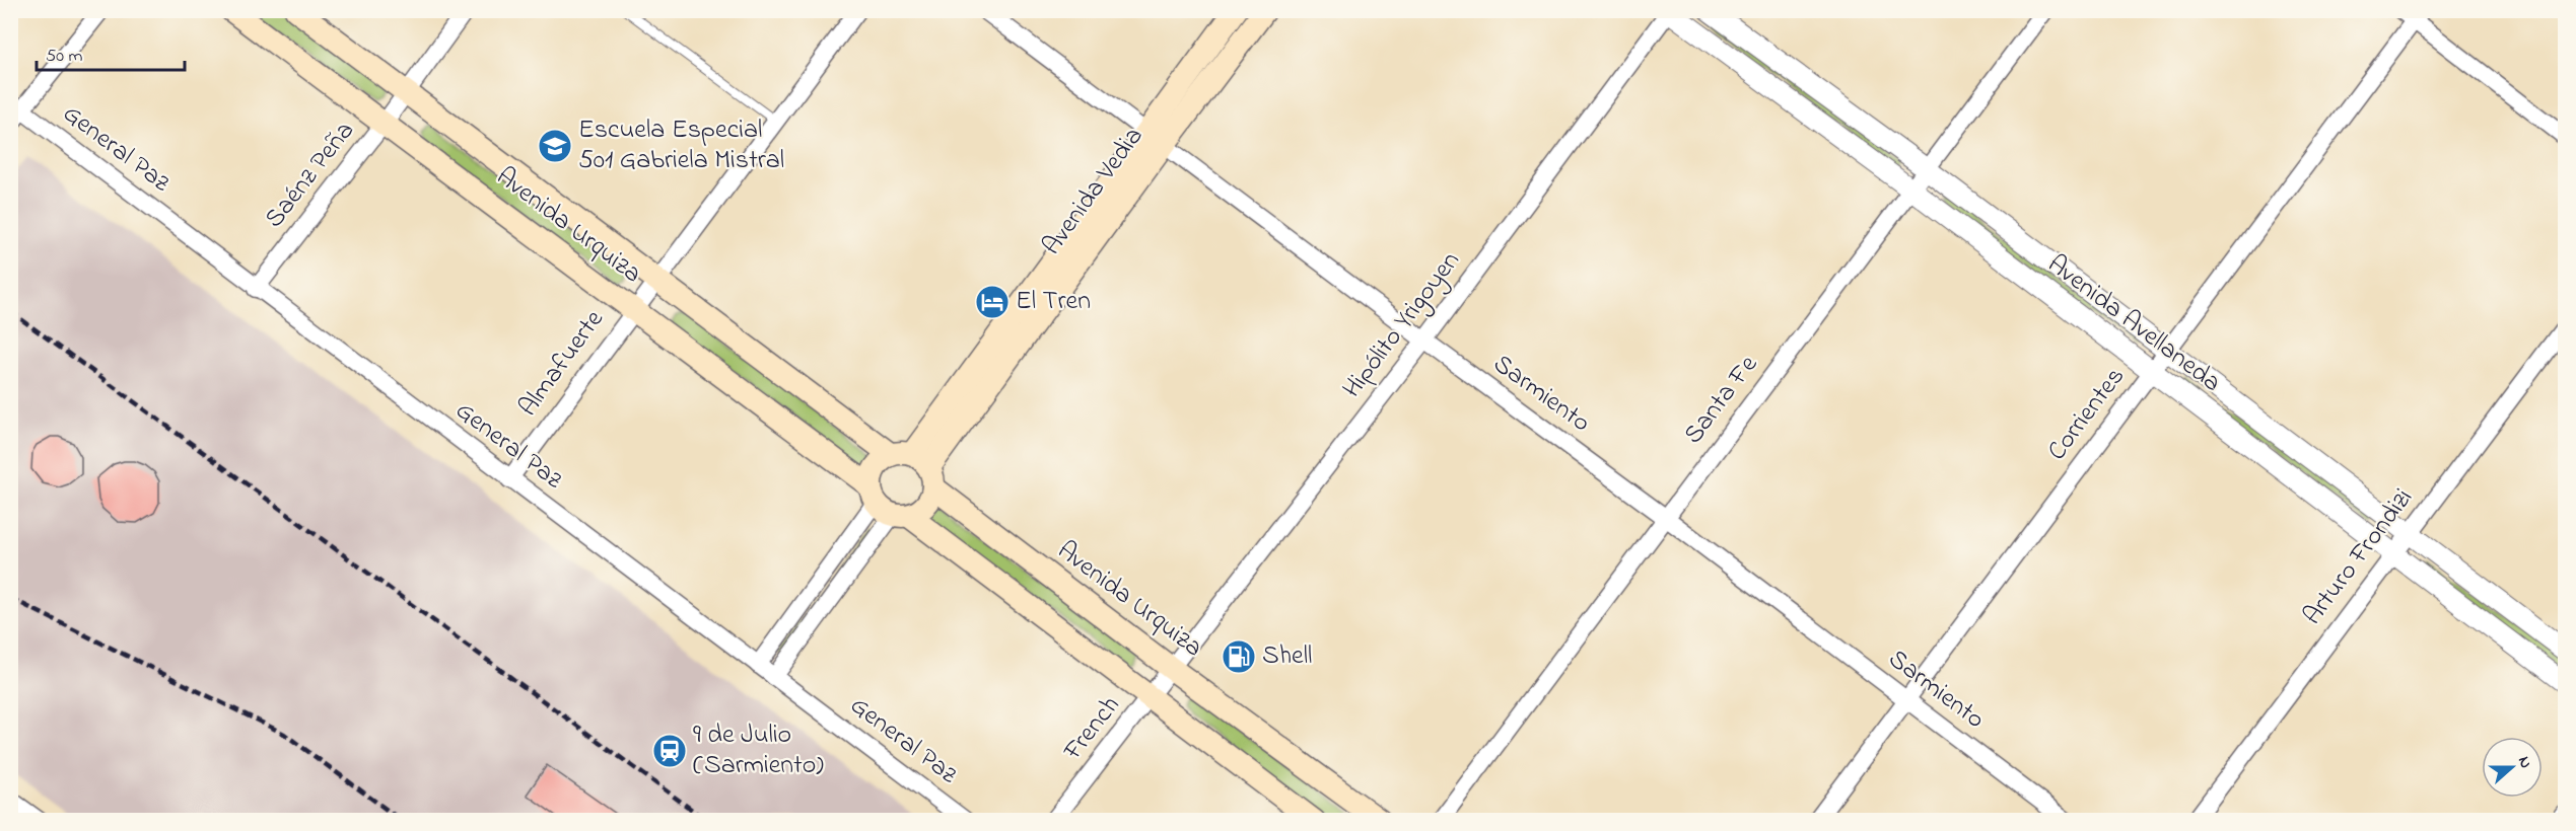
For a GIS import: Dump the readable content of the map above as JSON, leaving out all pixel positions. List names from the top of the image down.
{
  "streets": {
    "main road": ["Avenida Vedia", "Avenida Urquiza"],
    "street": [
      "General Paz",
      "Saénz Peña",
      "Avenida Avellaneda",
      "Hipólito Yrigoyen",
      "Almafuerte",
      "Sarmiento",
      "Santa Fe",
      "Corrientes",
      "Arturo Frondizi",
      "French"
    ]
  },
  "crossings": [
    ["General Paz", "Saénz Peña"],
    ["General Paz", "Almafuerte"],
    ["Saénz Peña", "Avenida Urquiza"],
    ["Avenida Vedia", "Avenida Urquiza"],
    ["Avenida Vedia", "Sarmiento"],
    ["Avenida Urquiza", "Hipólito Yrigoyen"],
    ["Avenida Urquiza", "Almafuerte"],
    ["Avenida Urquiza", "French"],
    ["Avenida Avellaneda", "Hipólito Yrigoyen"],
    ["Avenida Avellaneda", "Santa Fe"],
    ["Avenida Avellaneda", "Corrientes"],
    ["Avenida Avellaneda", "Arturo Frondizi"],
    ["Hipólito Yrigoyen", "Sarmiento"],
    ["Hipólito Yrigoyen", "French"],
    ["Sarmiento", "Santa Fe"],
    ["Sarmiento", "Corrientes"]
  ],
  "places": {
    "school or university": ["Escuela Especial 501 Gabriela Mistral"],
    "hotel": ["El Tren"],
    "fuel station": ["Shell"],
    "station": ["9 de Julio (Sarmiento)"]
  },
  "scale_bar": "50 m",
  "north": "right"
}
